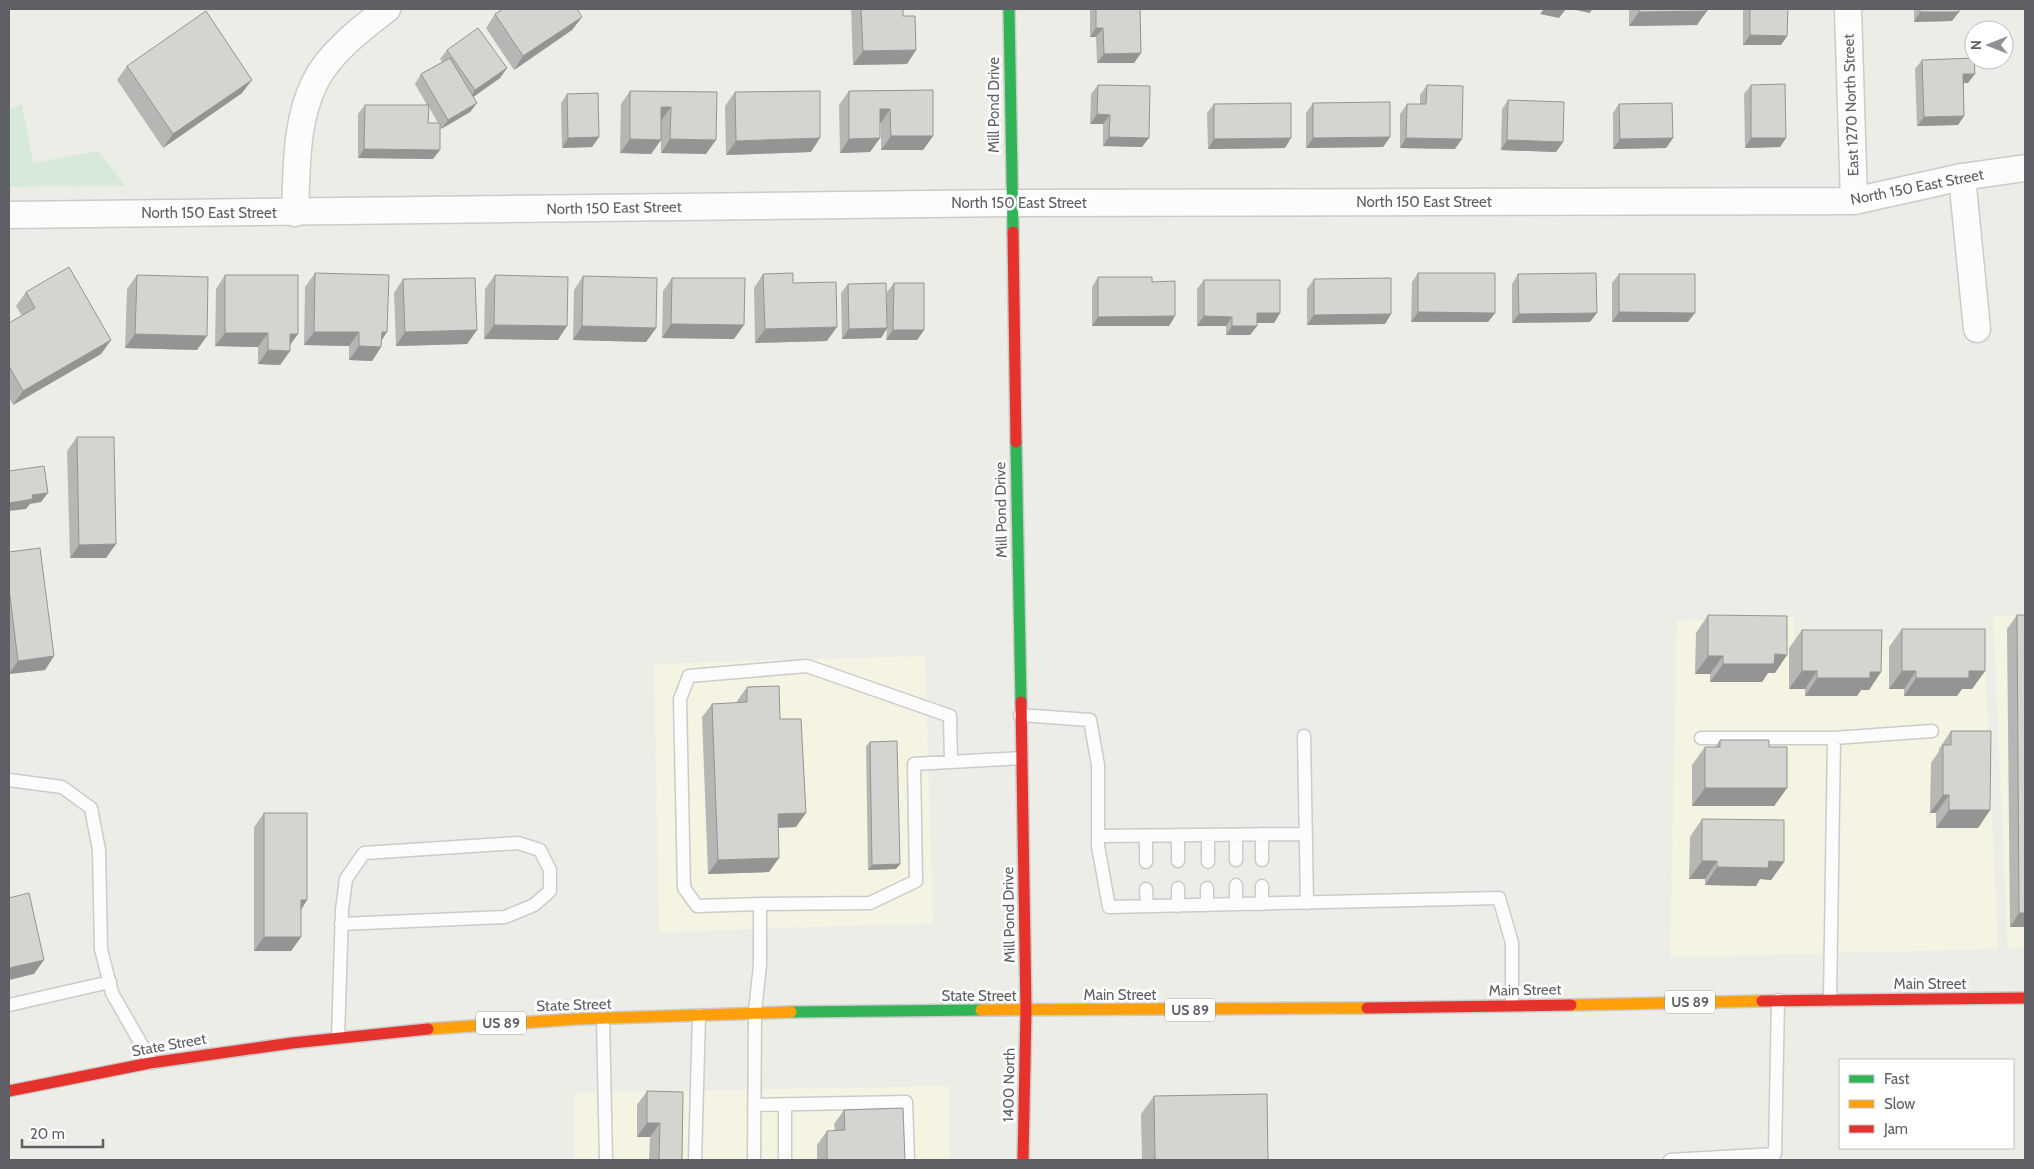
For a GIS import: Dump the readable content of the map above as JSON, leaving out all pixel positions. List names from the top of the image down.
{
  "streets": {
    "main road": [
      "Mill Pond Drive",
      "Main Street",
      "State Street",
      "US 89",
      "1400 North"
    ],
    "street": ["East 1270 North Street", "North 150 East Street"]
  },
  "crossings": [
    ["Mill Pond Drive", "North 150 East Street"],
    ["Mill Pond Drive", "Main Street"],
    ["Mill Pond Drive", "State Street"],
    ["Mill Pond Drive", "1400 North"],
    ["East 1270 North Street", "North 150 East Street"],
    ["Main Street", "State Street"],
    ["Main Street", "1400 North"],
    ["State Street", "1400 North"]
  ],
  "legend": ["Fast", "Slow", "Jam"],
  "scale_bar": "20 m",
  "north": "left"
}
